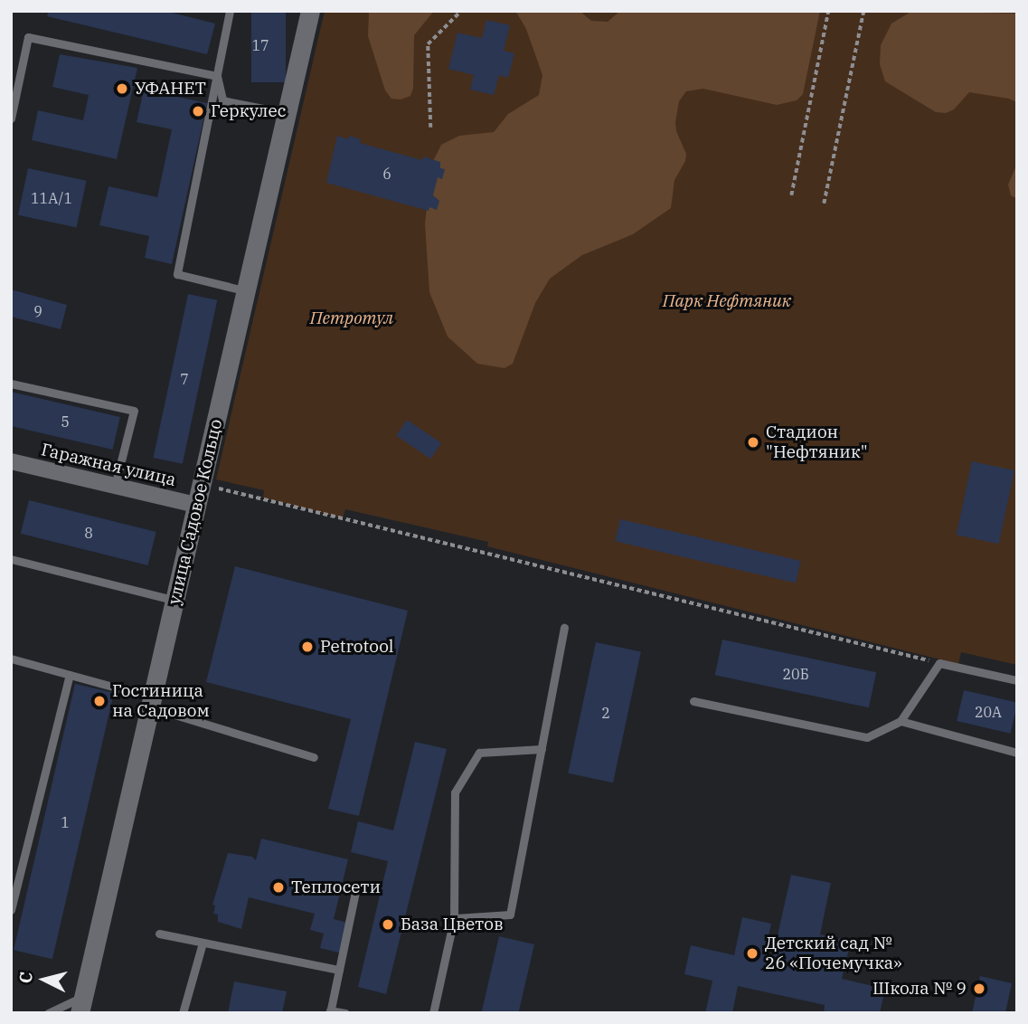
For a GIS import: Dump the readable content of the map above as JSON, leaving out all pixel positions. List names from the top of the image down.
{
  "streets": {
    "main road": ["улица Садовое Кольцо"],
    "street": ["Гаражная улица"]
  },
  "crossings": [
    ["Гаражная улица", "улица Садовое Кольцо"]
  ],
  "parks": ["Парк Нефтяник", "Петротул"],
  "places": [
    "УФАНЕТ",
    "Геркулес",
    "Стадион \"Нефтяник\"",
    "Petrotool",
    "Гостиница на Садовом",
    "Теплосети",
    "База Цветов",
    "Детский сад № 26 «Почемучка»",
    "Школа № 9"
  ],
  "house_numbers": [
    "17",
    "6",
    "11А/1",
    "9",
    "7",
    "5",
    "8",
    "20Б",
    "20А",
    "2",
    "1"
  ],
  "north": "left"
}
